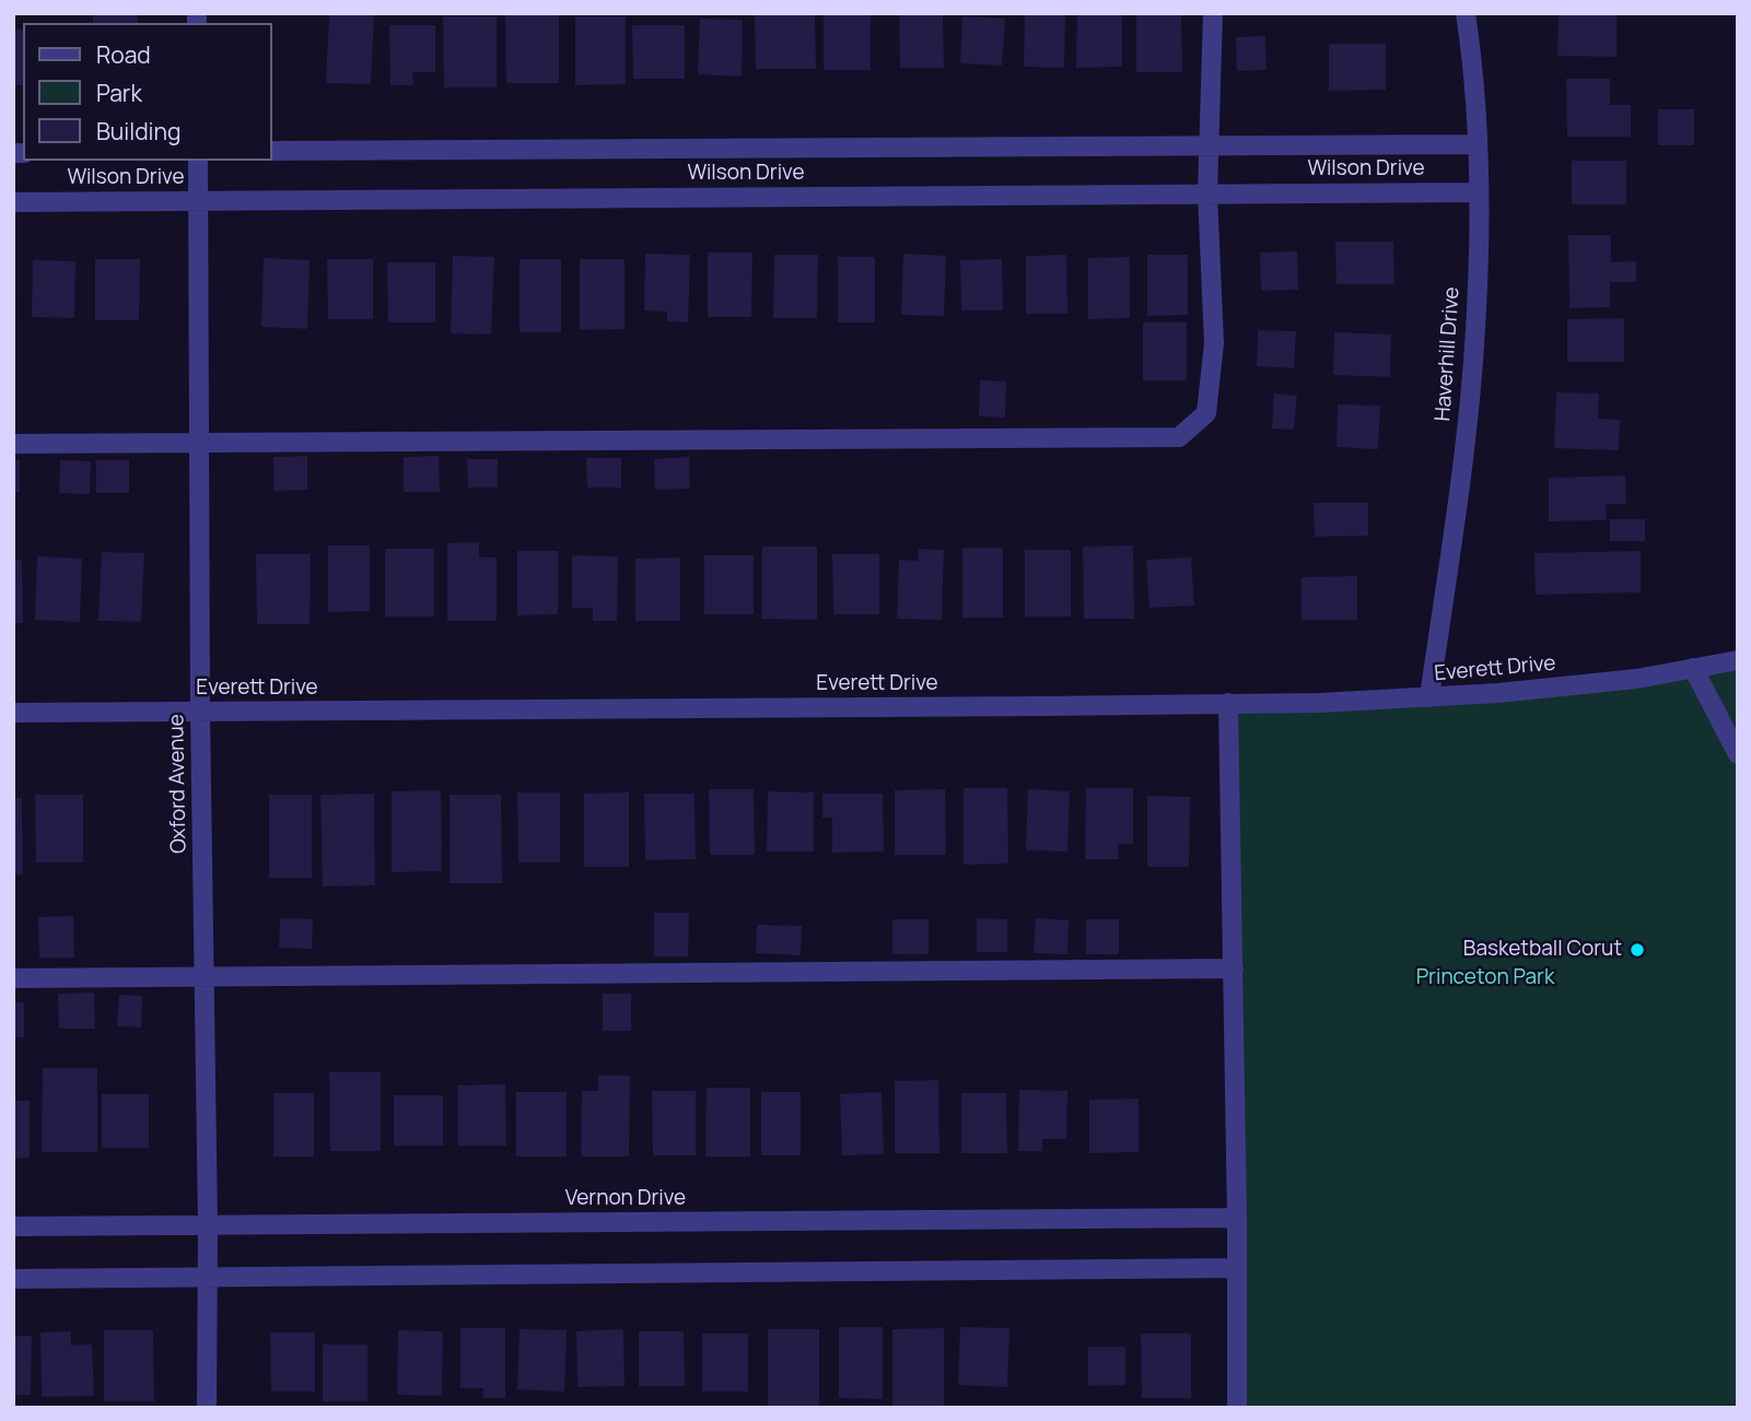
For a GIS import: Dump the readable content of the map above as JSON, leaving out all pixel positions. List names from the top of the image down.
{
  "streets": {
    "street": [
      "Wilson Drive",
      "Haverhill Drive",
      "Everett Drive",
      "Oxford Avenue",
      "Vernon Drive"
    ]
  },
  "crossings": [
    ["Wilson Drive", "Haverhill Drive"],
    ["Wilson Drive", "Oxford Avenue"],
    ["Haverhill Drive", "Everett Drive"],
    ["Everett Drive", "Oxford Avenue"],
    ["Oxford Avenue", "Vernon Drive"]
  ],
  "parks": ["Princeton Park"],
  "places": ["Basketball Corut"],
  "legend": ["Road", "Park", "Building"]
}
